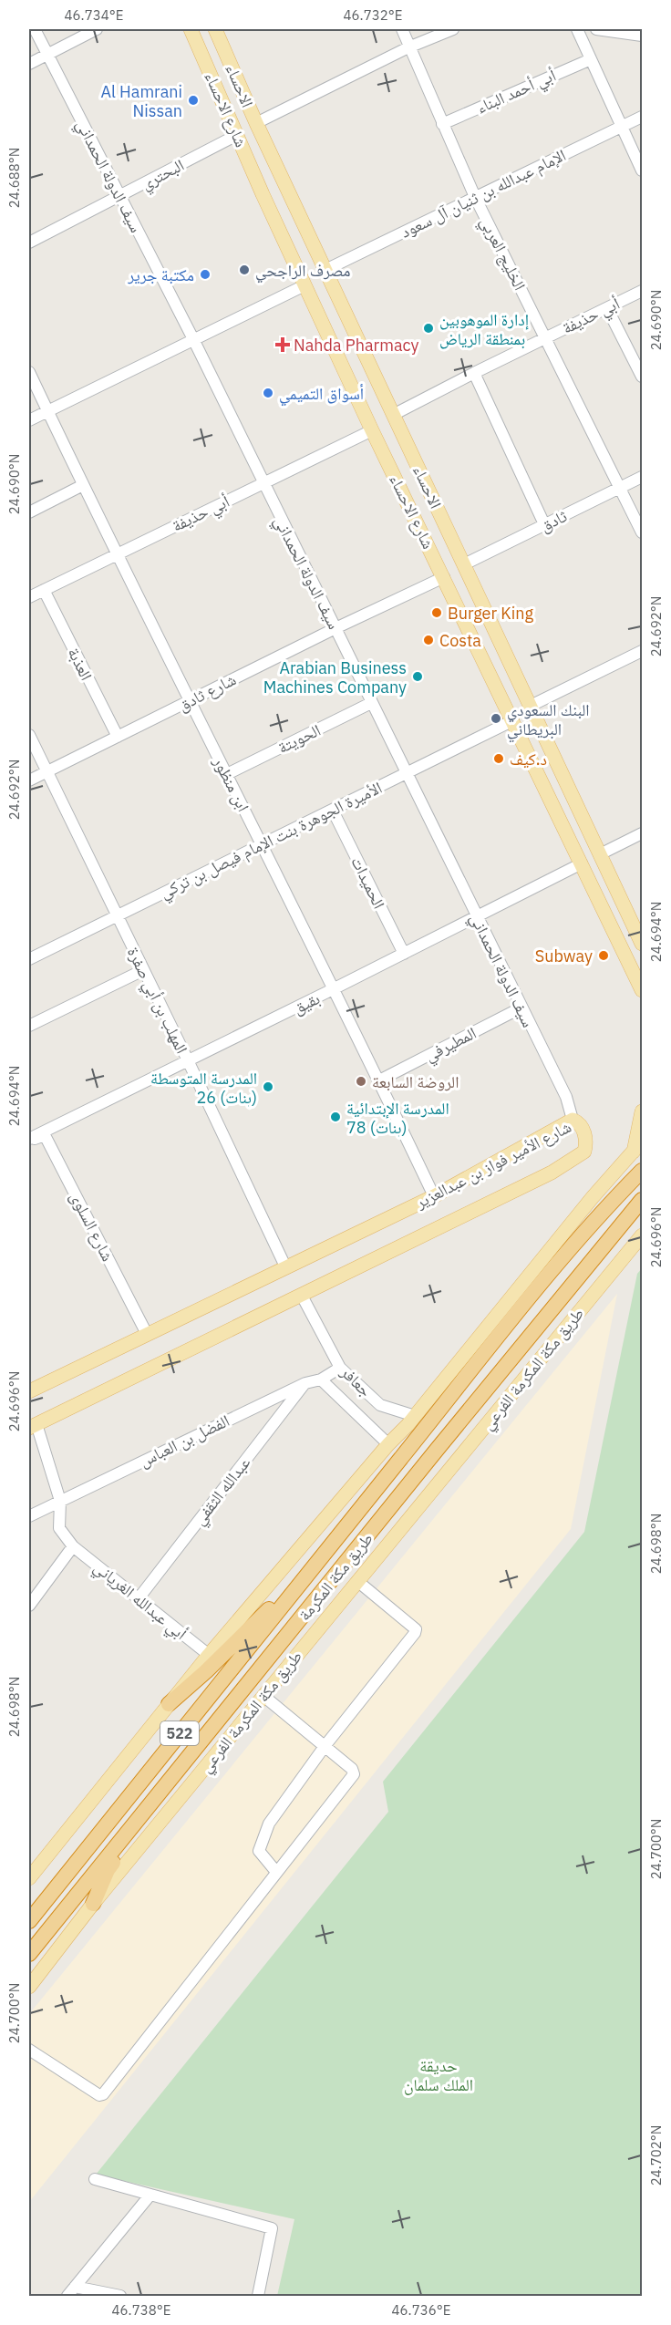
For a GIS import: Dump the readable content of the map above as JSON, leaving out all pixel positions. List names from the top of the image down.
{
  "streets": {
    "highway": ["طريق مكة المكرمة", "522"],
    "main road": [
      "الاحساء",
      "شارع الاحساء",
      "شارع الأمير فواز بن عبدالعزير",
      "طريق مكة المكرمة الفرعي"
    ],
    "street": [
      "أبي أحمد البناء",
      "البحتري",
      "سيف الدولة الحمداني",
      "الإمام عبدالله بن ثنيان آل سعود",
      "الخليج العربي",
      "أبي حذيفة",
      "ثادق",
      "العذبة",
      "شارع ثادق",
      "الحويتة",
      "ابن منظور",
      "الأميرة الجوهرة بنت الإمام فيصل بن تركي",
      "الحميدات",
      "المهلب بن أبي صفرة",
      "بقيق",
      "المطيرفي",
      "شارع السلوى",
      "جعافر",
      "الفضل بن العباس",
      "عبدالله الثقفي",
      "أبي عبدالله الغرياني"
    ]
  },
  "crossings": [
    ["الاحساء", "الإمام عبدالله بن ثنيان آل سعود"],
    ["الاحساء", "أبي حذيفة"],
    ["الاحساء", "ثادق"],
    ["أبي أحمد البناء", "الخليج العربي"],
    ["شارع الاحساء", "البحتري"],
    ["شارع الاحساء", "أبي حذيفة"],
    ["شارع الاحساء", "شارع ثادق"],
    ["شارع الاحساء", "الأميرة الجوهرة بنت الإمام فيصل بن تركي"],
    ["شارع الاحساء", "بقيق"],
    ["البحتري", "سيف الدولة الحمداني"],
    ["سيف الدولة الحمداني", "أبي حذيفة"],
    ["سيف الدولة الحمداني", "شارع ثادق"],
    ["سيف الدولة الحمداني", "الحويتة"],
    ["سيف الدولة الحمداني", "الأميرة الجوهرة بنت الإمام فيصل بن تركي"],
    ["سيف الدولة الحمداني", "بقيق"],
    ["سيف الدولة الحمداني", "المطيرفي"],
    ["سيف الدولة الحمداني", "شارع الأمير فواز بن عبدالعزير"],
    ["الإمام عبدالله بن ثنيان آل سعود", "الخليج العربي"],
    ["الخليج العربي", "أبي حذيفة"],
    ["الخليج العربي", "ثادق"],
    ["أبي حذيفة", "العذبة"],
    ["أبي حذيفة", "ابن منظور"],
    ["العذبة", "شارع ثادق"],
    ["شارع ثادق", "ابن منظور"],
    ["شارع ثادق", "المهلب بن أبي صفرة"],
    ["الحويتة", "ابن منظور"],
    ["ابن منظور", "الأميرة الجوهرة بنت الإمام فيصل بن تركي"],
    ["ابن منظور", "بقيق"],
    ["ابن منظور", "المطيرفي"],
    ["ابن منظور", "شارع الأمير فواز بن عبدالعزير"],
    ["الأميرة الجوهرة بنت الإمام فيصل بن تركي", "الحميدات"],
    ["الأميرة الجوهرة بنت الإمام فيصل بن تركي", "المهلب بن أبي صفرة"],
    ["الحميدات", "بقيق"],
    ["المهلب بن أبي صفرة", "بقيق"],
    ["المهلب بن أبي صفرة", "شارع الأمير فواز بن عبدالعزير"],
    ["بقيق", "شارع السلوى"],
    ["شارع الأمير فواز بن عبدالعزير", "شارع السلوى"],
    ["شارع الأمير فواز بن عبدالعزير", "جعافر"],
    ["جعافر", "الفضل بن العباس"],
    ["الفضل بن العباس", "عبدالله الثقفي"],
    ["عبدالله الثقفي", "أبي عبدالله الغرياني"]
  ],
  "parks": ["حديقة الملك سلمان"],
  "places": {
    "other": [
      "Al Hamrani Nissan",
      "مصرف الراجحي",
      "مكتبة جرير",
      "إدارة الموهوبين بمنطقة الرياض",
      "أسواق التميمي",
      "Burger King",
      "Costa",
      "Arabian Business Machines Company",
      "البنك السعودي البريطاني",
      "د.كيف",
      "Subway",
      "الروضة السابعة",
      "المدرسة المتوسطة 26 (بنات)",
      "المدرسة الإبتدائية 78 (بنات)"
    ],
    "health": ["Nahda Pharmacy"]
  },
  "coordinates": [
    "46.734°E",
    "46.732°E",
    "24.688°N",
    "24.690°N",
    "24.692°N",
    "24.694°N",
    "24.696°N",
    "24.698°N",
    "24.700°N",
    "24.702°N",
    "46.738°E",
    "46.736°E"
  ]
}
